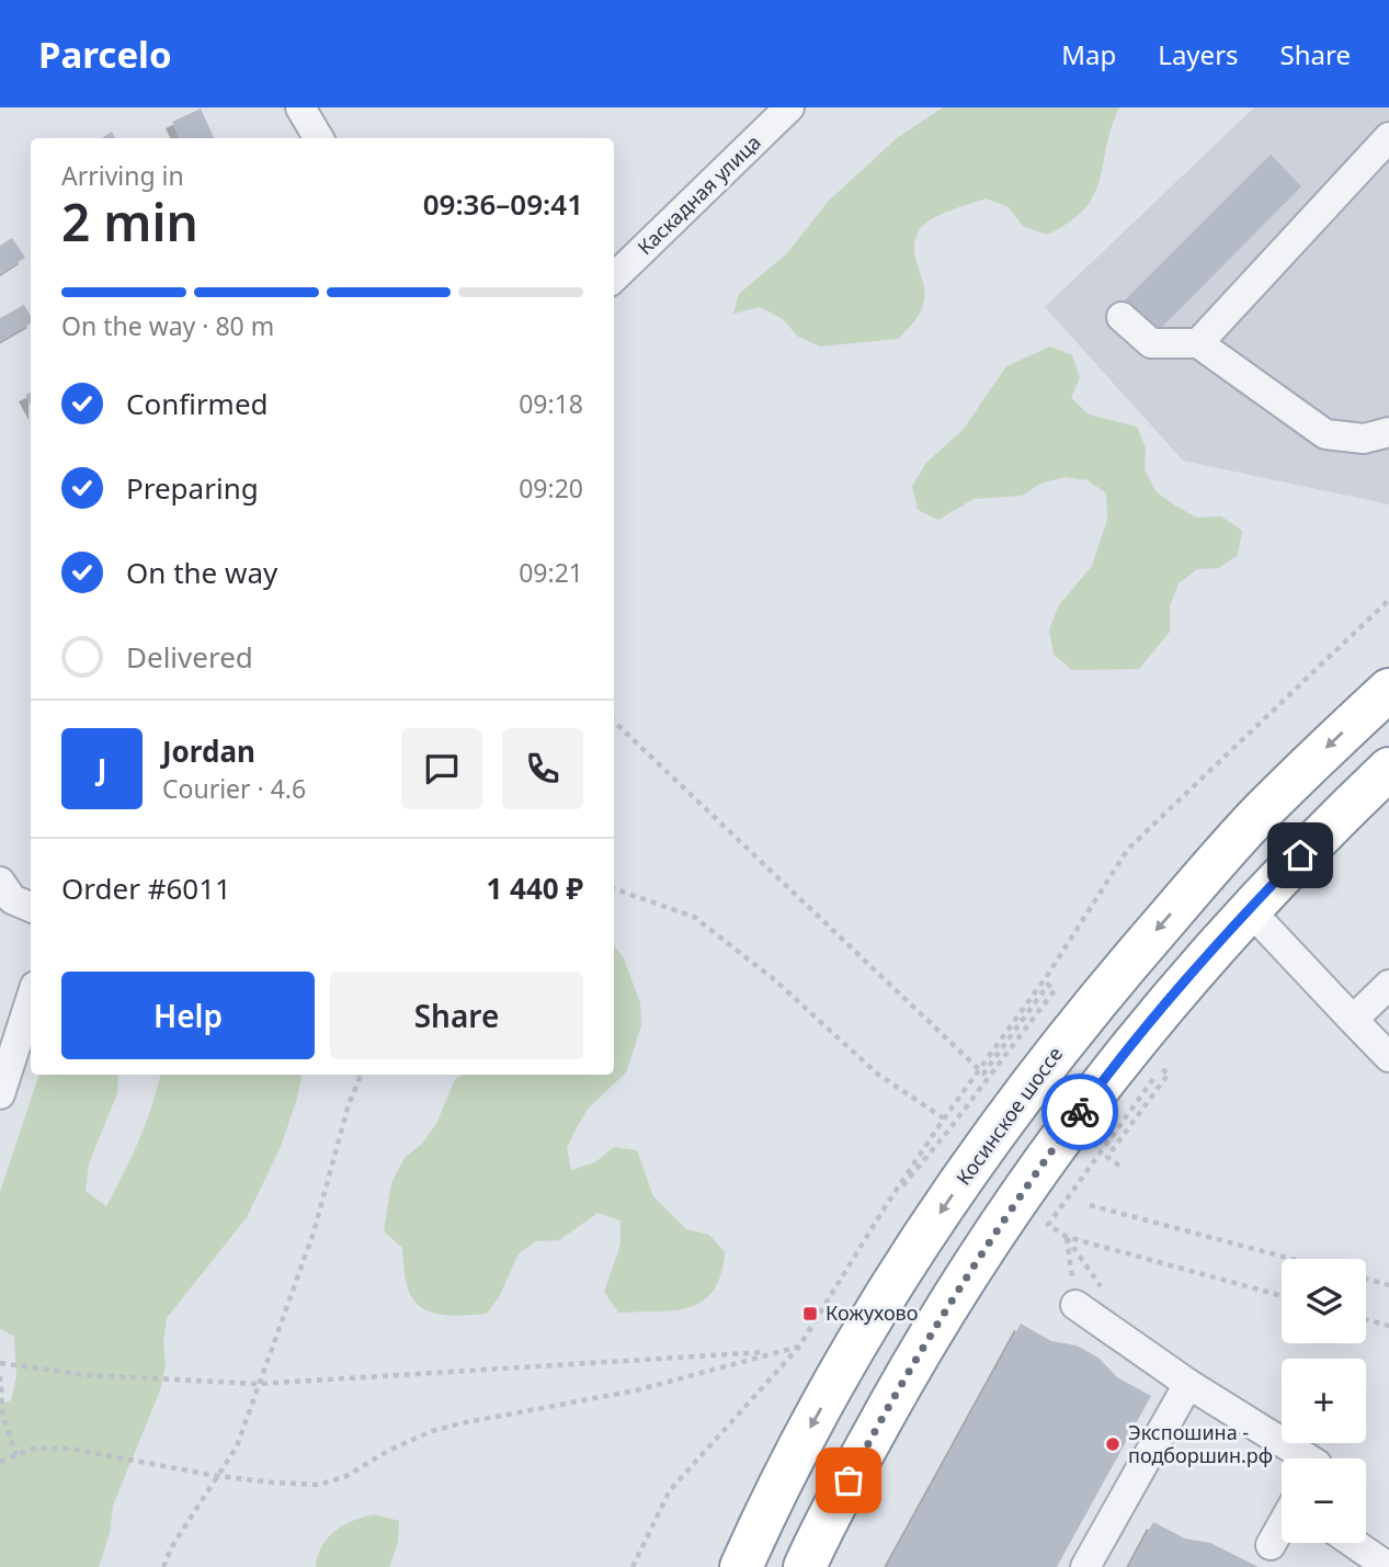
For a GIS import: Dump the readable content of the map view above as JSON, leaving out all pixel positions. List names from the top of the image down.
{
  "streets": {
    "highway": ["Косинское шоссе"],
    "street": ["Каскадная улица"]
  },
  "places": {
    "transit": ["Кожухово"],
    "other": ["Экспошина - подборшин.рф"]
  },
  "page": {
    "header": "Parcelo",
    "nav": ["Map", "Layers", "Share"],
    "heading": ["2 min", "Arriving in", "09:36–09:41"],
    "panel": [
      "Jordan",
      "Courier · 4.6",
      "Order #6011",
      "1 440 ₽"
    ],
    "bar": "On the way · 80 m",
    "list": [
      ["Confirmed", "09:18"],
      ["Preparing", "09:20"],
      ["On the way", "09:21"],
      "Delivered"
    ],
    "round": "J",
    "buttons": ["Help", "Share"],
    "map_buttons": ["+", "−"]
  }
}
